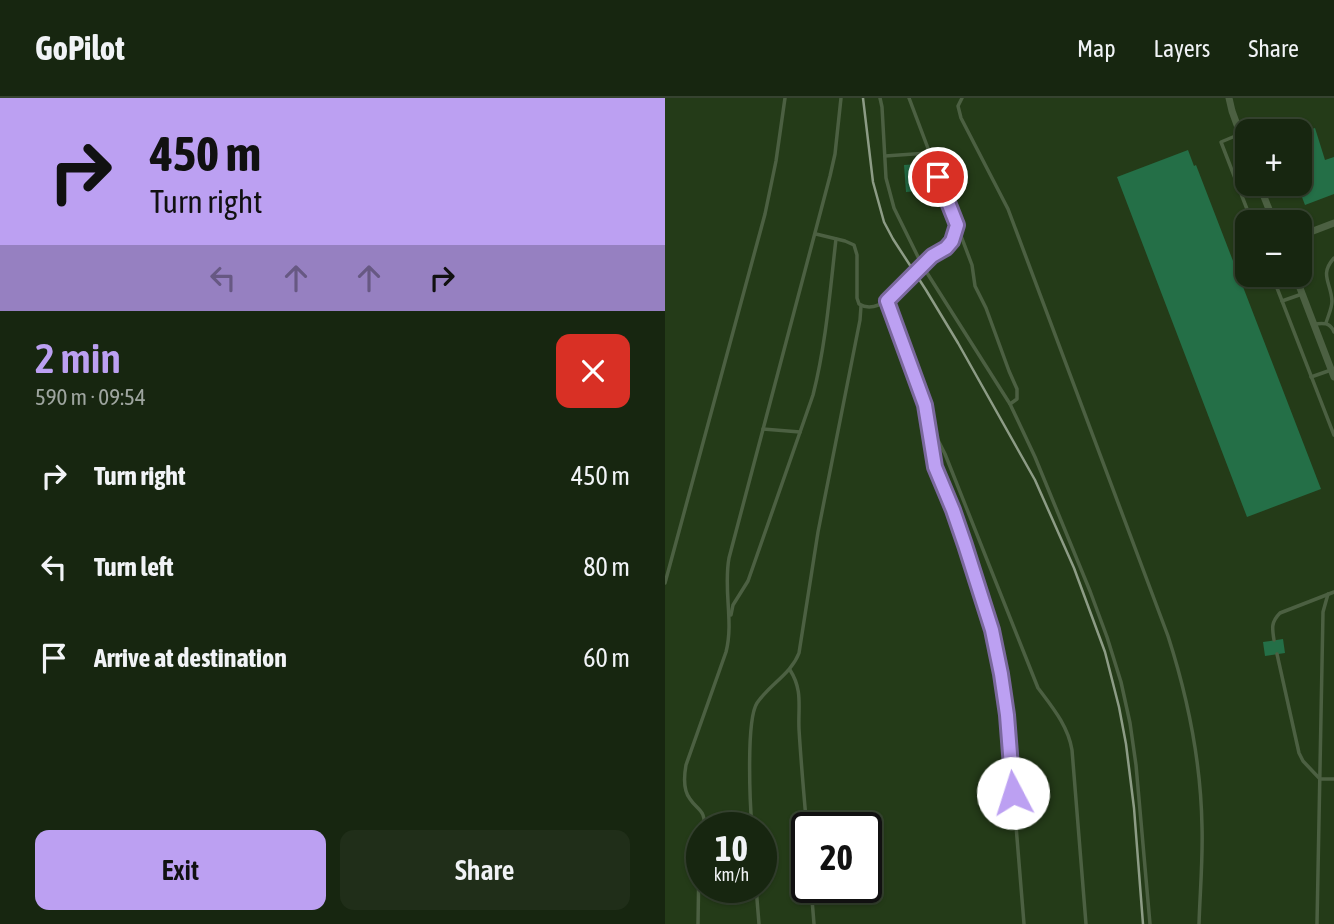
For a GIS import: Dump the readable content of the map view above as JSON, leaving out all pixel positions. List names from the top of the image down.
{
  "page": {
    "header": "GoPilot",
    "nav": ["Map", "Layers", "Share"],
    "turn": ["450 m", "Turn right"],
    "map_buttons": ["+", "−"],
    "heading": ["2 min", "590 m · 09:54"],
    "list": [
      {
        "name": "Turn right",
        "value": "450 m"
      },
      {
        "name": "Turn left",
        "value": "80 m"
      },
      {
        "name": "Arrive at destination",
        "value": "60 m"
      }
    ],
    "speed": "10 km/h",
    "limit": "20",
    "buttons": ["Exit", "Share"]
  }
}
